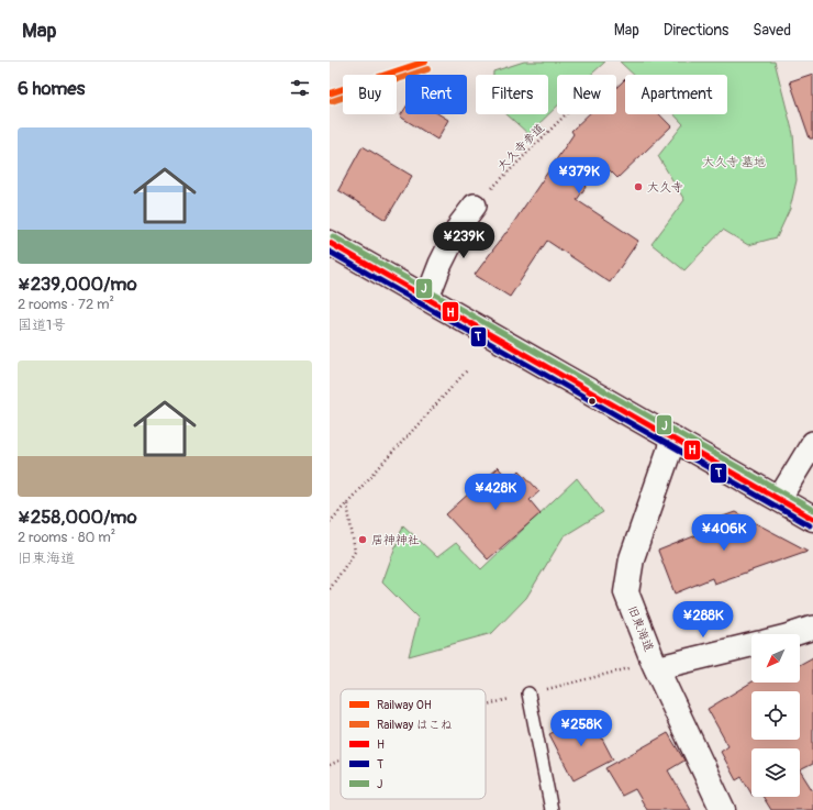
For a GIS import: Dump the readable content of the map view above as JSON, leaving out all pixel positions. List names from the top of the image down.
{
  "streets": {
    "main road": ["旧東海道"],
    "path": ["大久寺参道"]
  },
  "parks": ["大久寺 墓地"],
  "places": ["大久寺", "居神神社"],
  "lines": [
    "rail line OH",
    "rail line はこね",
    "transit line J",
    "transit line H",
    "transit line T"
  ],
  "legend": [
    "Railway OH",
    "Railway はこね",
    "H",
    "T",
    "J"
  ],
  "north": "bottom left",
  "page": {
    "header": "Map",
    "nav": ["Map", "Directions", "Saved"],
    "heading": "6 homes",
    "chip": [
      "Buy",
      "Rent",
      "Filters",
      "New",
      "Apartment"
    ],
    "list": [
      {
        "name": "¥239,000/mo",
        "note": "2 rooms · 72 m² · 国道1号"
      },
      {
        "name": "¥258,000/mo",
        "note": "2 rooms · 80 m² · 旧東海道"
      }
    ],
    "price": [
      "¥379K",
      "¥239K",
      "¥428K",
      "¥406K",
      "¥288K",
      "¥258K"
    ]
  }
}
